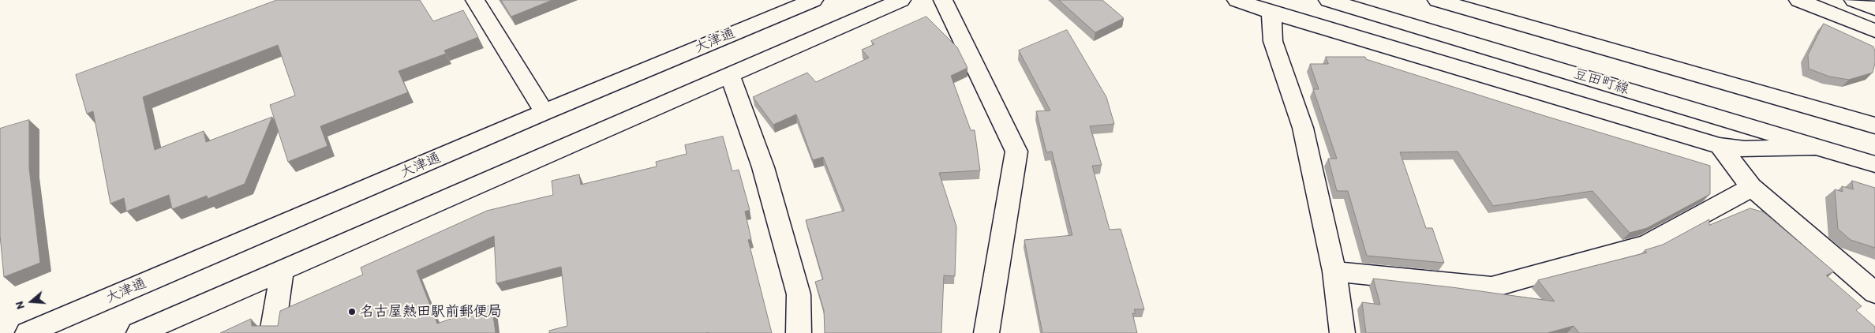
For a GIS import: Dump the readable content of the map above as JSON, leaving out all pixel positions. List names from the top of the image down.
{
  "streets": {
    "street": ["大津通", "豆田町線"]
  },
  "places": ["名古屋熱田駅前郵便局"],
  "north": "left"
}
